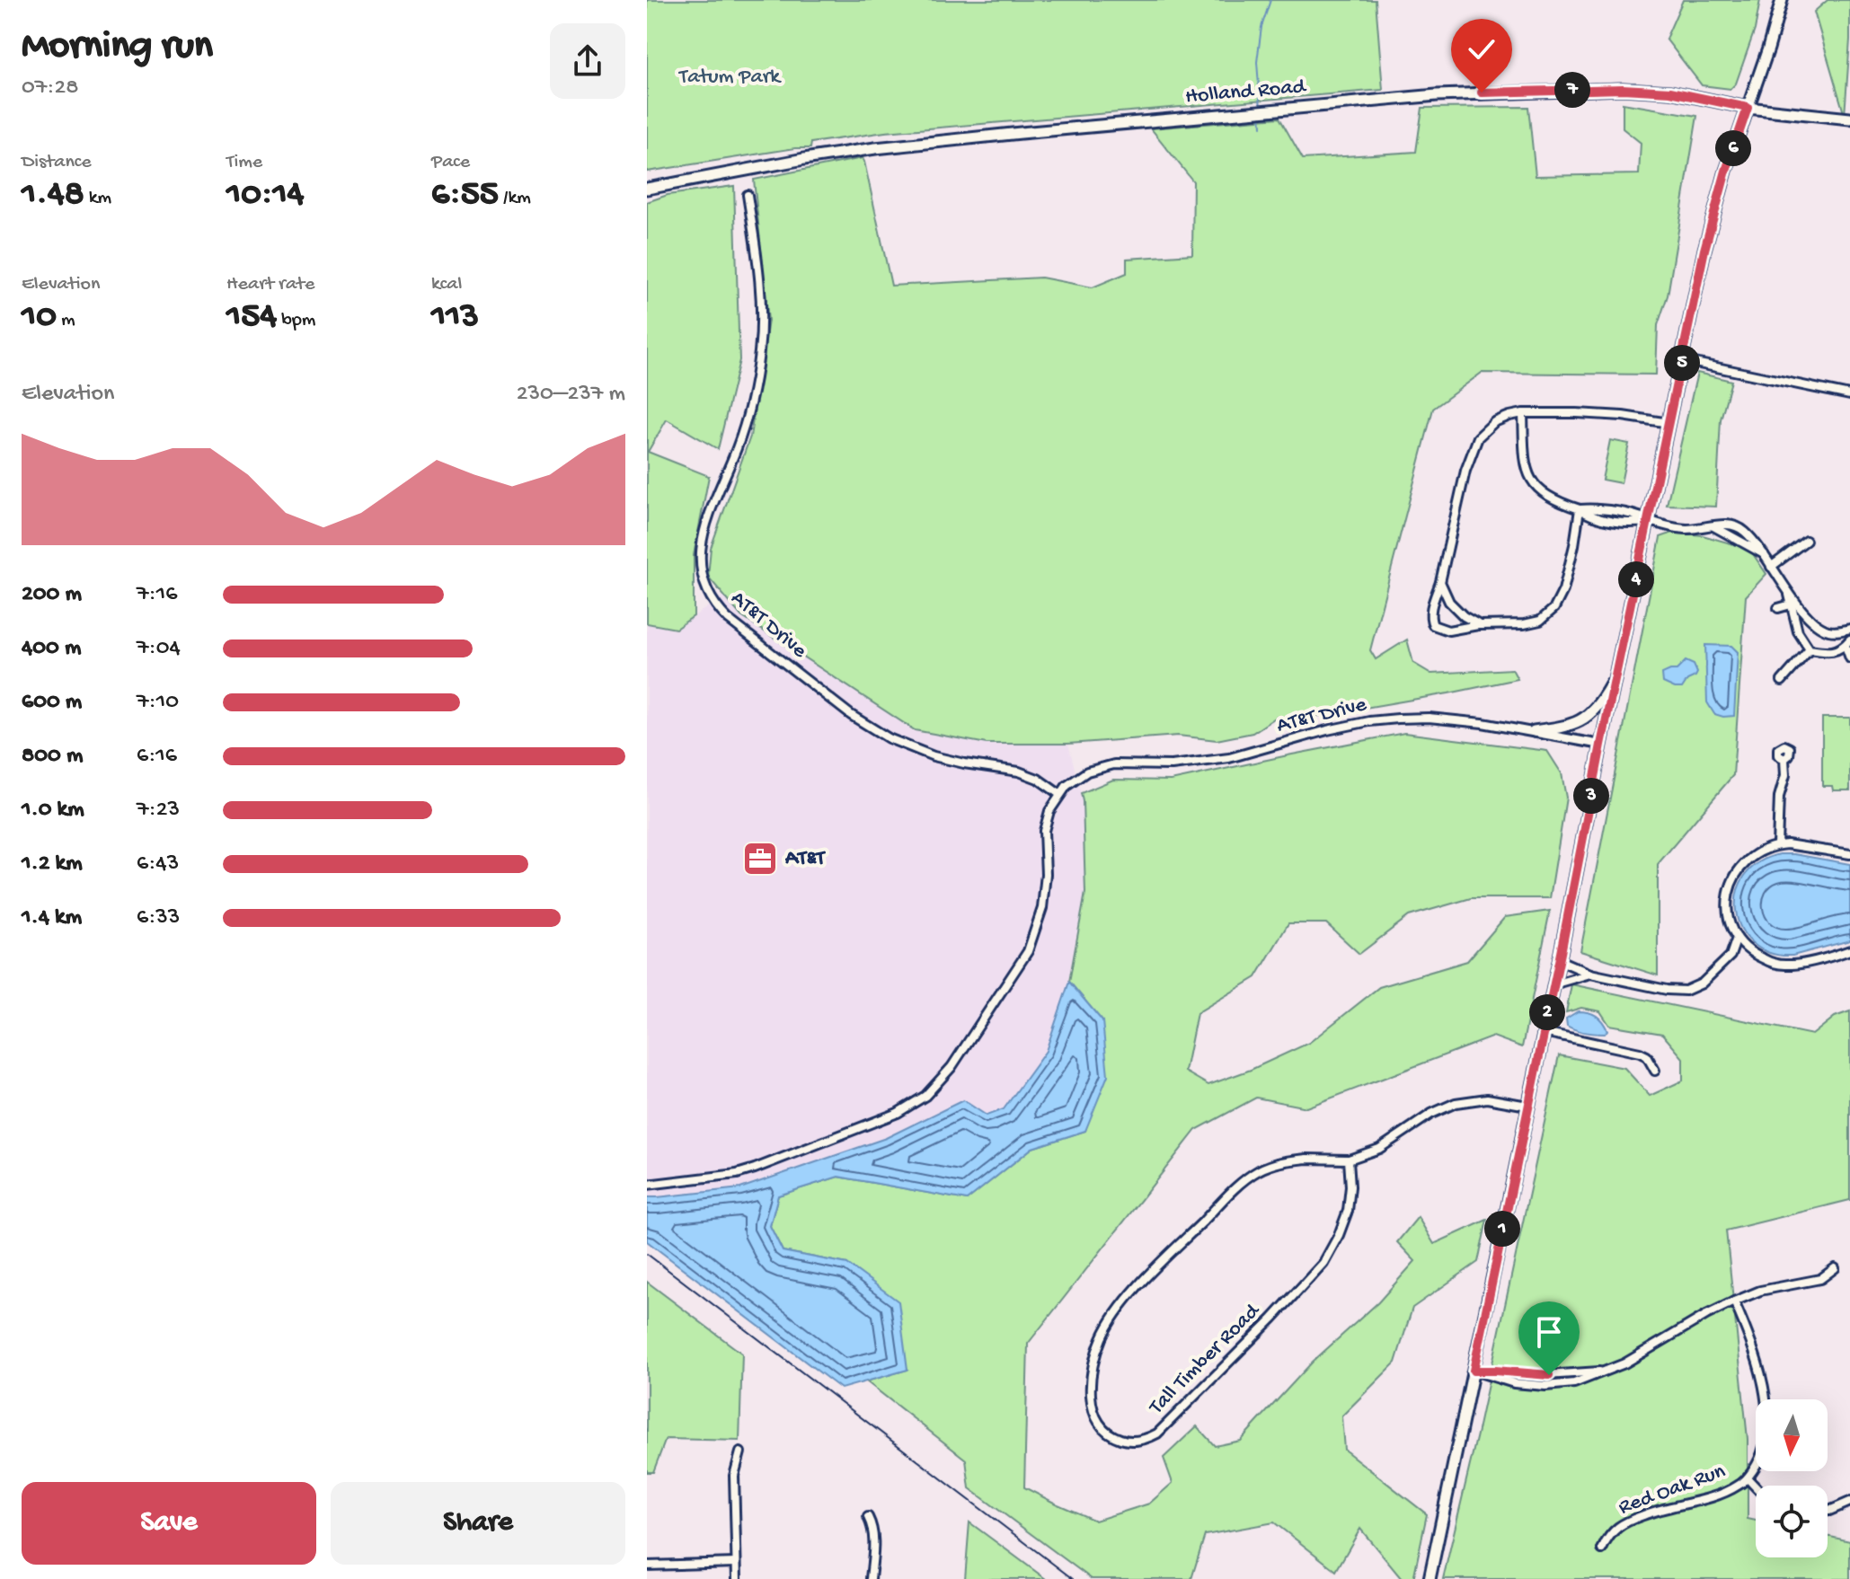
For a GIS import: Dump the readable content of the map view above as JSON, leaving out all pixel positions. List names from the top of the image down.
{
  "streets": {
    "main road": ["Holland Road"],
    "street": ["AT&T Drive", "Tall Timber Road", "Red Oak Run"]
  },
  "parks": ["Tatum Park"],
  "places": {
    "office": ["AT&T"]
  },
  "north": "bottom",
  "page": {
    "heading": ["Morning run", "07:28"],
    "pins": [
      "7",
      "6",
      "5",
      "4",
      "3",
      "2",
      "1"
    ],
    "stats": [
      ["Distance", "1.48 km"],
      ["Time", "10:14"],
      ["Pace", "6:55 /km"],
      ["Elevation", "10 m"],
      ["Heart rate", "154 bpm"],
      ["kcal", "113"]
    ],
    "chart": ["Elevation", "230–237 m"],
    "list": [
      {
        "name": "200 m",
        "note": "7:16"
      },
      {
        "name": "400 m",
        "note": "7:04"
      },
      {
        "name": "600 m",
        "note": "7:10"
      },
      {
        "name": "800 m",
        "note": "6:16"
      },
      {
        "name": "1.0 km",
        "note": "7:23"
      },
      {
        "name": "1.2 km",
        "note": "6:43"
      },
      {
        "name": "1.4 km",
        "note": "6:33"
      }
    ],
    "buttons": ["Save", "Share"]
  }
}
